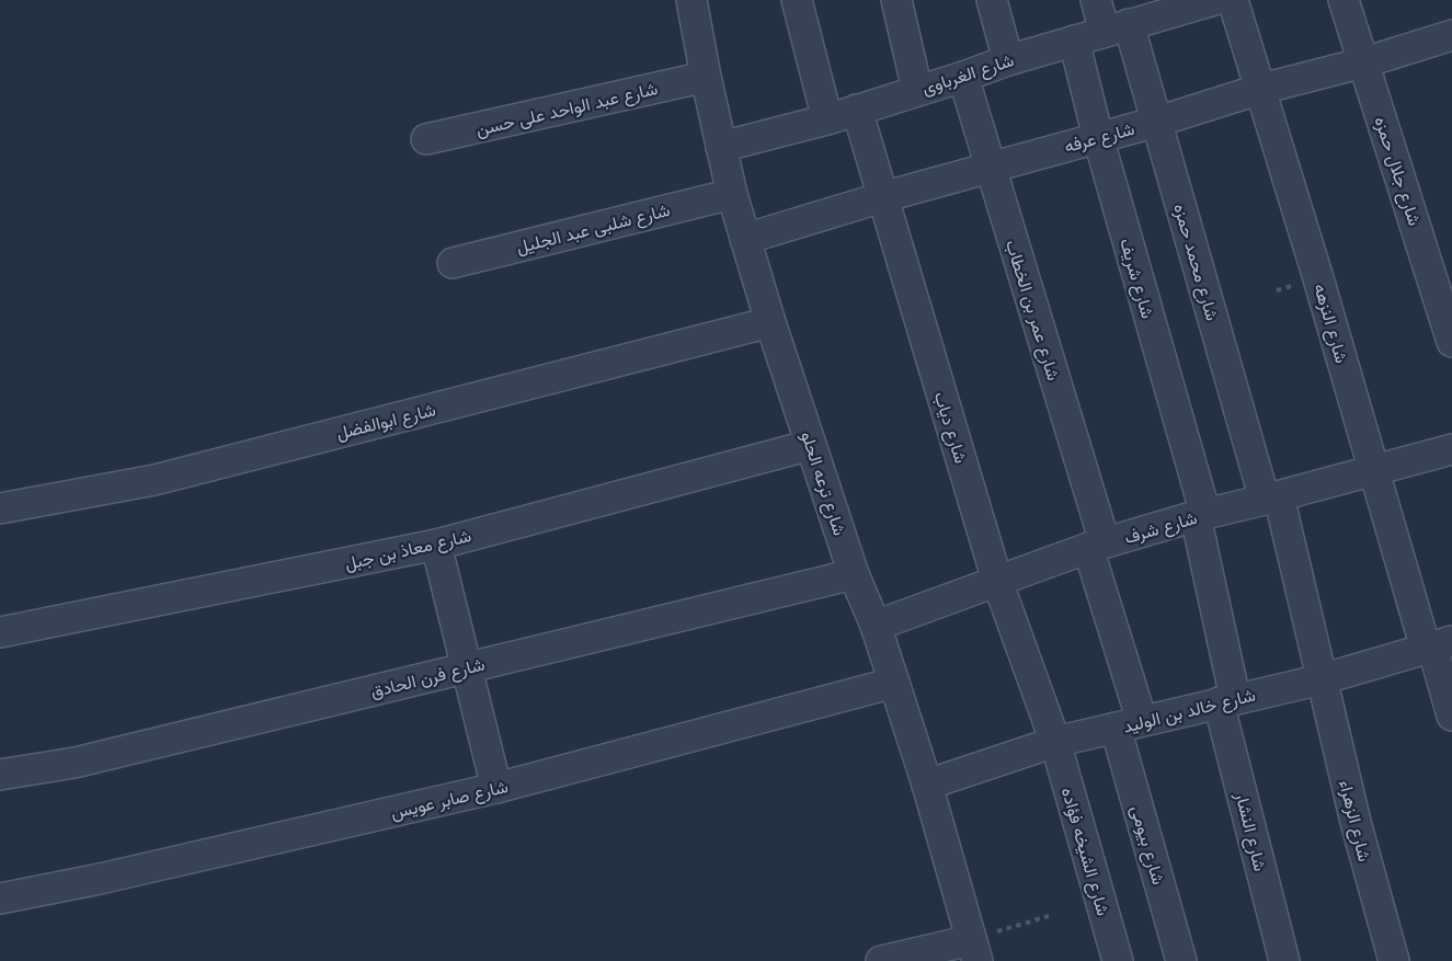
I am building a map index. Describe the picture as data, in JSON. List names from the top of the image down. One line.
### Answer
{"streets":{"street":["شارع الغرباوى","شارع عبد الواحد على حسن","شارع عرفه","شارع جلال حمزه","شارع شلبى عبد الجليل","شارع محمد حمزه","شارع شريف","شارع عمر بن الخطاب","شارع النزهه","شارع ابوالفضل","شارع دياب","شارع ترعه الحلو","شارع شرف","شارع معاذ بن جبل","شارع فرن الحادق","شارع خالد بن الوليد","شارع صابر عويس","شارع الزهراء","شارع النشار","شارع بيومى","شارع الشيخه فؤاده"]},"crossings":[["شارع الغرباوى","شارع محمد حمزه"],["شارع الغرباوى","شارع شريف"],["شارع الغرباوى","شارع عمر بن الخطاب"],["شارع الغرباوى","شارع دياب"],["شارع الغرباوى","شارع ترعه الحلو"],["شارع عبد الواحد على حسن","شارع ترعه الحلو"],["شارع عرفه","شارع جلال حمزه"],["شارع عرفه","شارع محمد حمزه"],["شارع عرفه","شارع شريف"],["شارع عرفه","شارع عمر بن الخطاب"],["شارع عرفه","شارع النزهه"],["شارع عرفه","شارع دياب"],["شارع عرفه","شارع ترعه الحلو"],["شارع شلبى عبد الجليل","شارع ترعه الحلو"],["شارع محمد حمزه","شارع شرف"],["شارع محمد حمزه","شارع خالد بن الوليد"],["شارع محمد حمزه","شارع الزهراء"],["شارع شريف","شارع شرف"],["شارع شريف","شارع خالد بن الوليد"],["شارع شريف","شارع النشار"],["شارع عمر بن الخطاب","شارع شرف"],["شارع عمر بن الخطاب","شارع خالد بن الوليد"],["شارع عمر بن الخطاب","شارع بيومى"],["شارع النزهه","شارع شرف"],["شارع النزهه","شارع خالد بن الوليد"],["شارع ابوالفضل","شارع ترعه الحلو"],["شارع دياب","شارع شرف"],["شارع دياب","شارع خالد بن الوليد"],["شارع دياب","شارع الشيخه فؤاده"],["شارع ترعه الحلو","شارع شرف"],["شارع ترعه الحلو","شارع معاذ بن جبل"],["شارع ترعه الحلو","شارع فرن الحادق"],["شارع ترعه الحلو","شارع خالد بن الوليد"],["شارع ترعه الحلو","شارع صابر عويس"],["شارع خالد بن الوليد","شارع الزهراء"],["شارع خالد بن الوليد","شارع النشار"],["شارع خالد بن الوليد","شارع بيومى"],["شارع خالد بن الوليد","شارع الشيخه فؤاده"]]}
